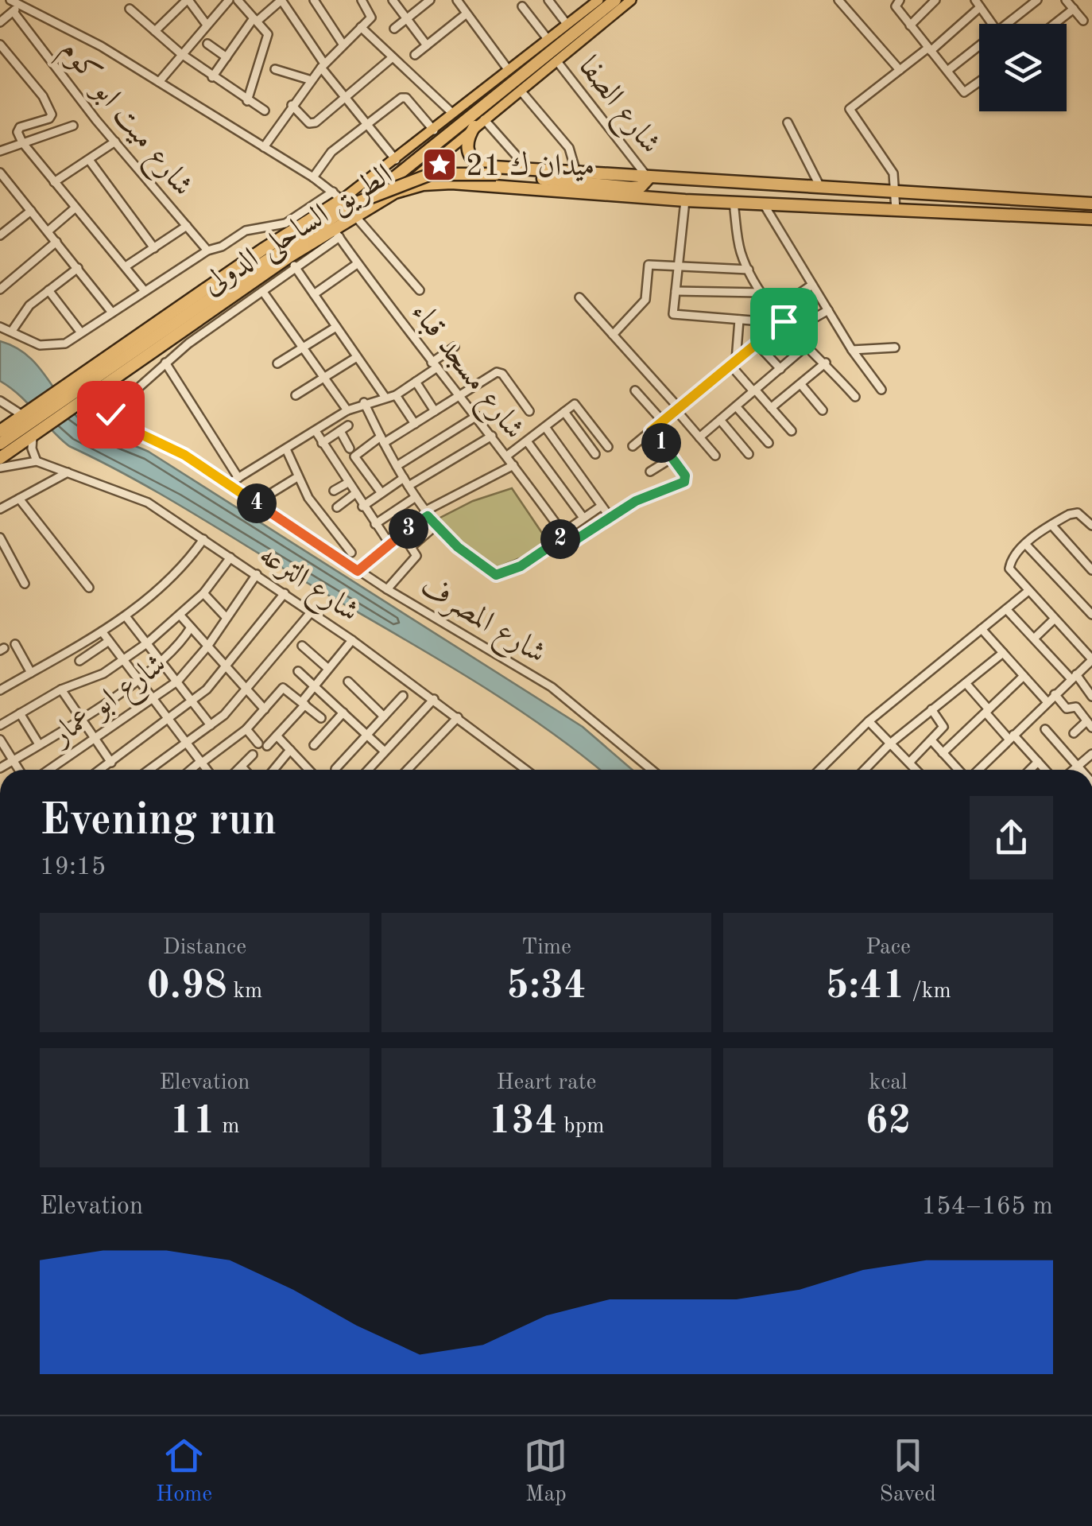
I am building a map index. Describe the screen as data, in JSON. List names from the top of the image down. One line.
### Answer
{"streets":{"highway":["الطريق الساحلى الدولى"],"street":["شارع الصفا","شارع ميت ابو كوم","شارع مسجد قباء","شارع الترعه","شارع المصرف","شارع ابو عمار"]},"crossings":[["الطريق الساحلى الدولى","شارع مسجد قباء"],["شارع الترعه","شارع ابو عمار"]],"places":{"place":["ميدان ك 21"]},"page":{"pins":["1","4","3","2"],"heading":["Evening run","19:15"],"stats":[["Distance","0.98 km"],["Time","5:34"],["Pace","5:41 /km"],["Elevation","11 m"],["Heart rate","134 bpm"],["kcal","62"]],"chart":["Elevation","154–165 m"],"tabs":["Home","Map","Saved"]}}
